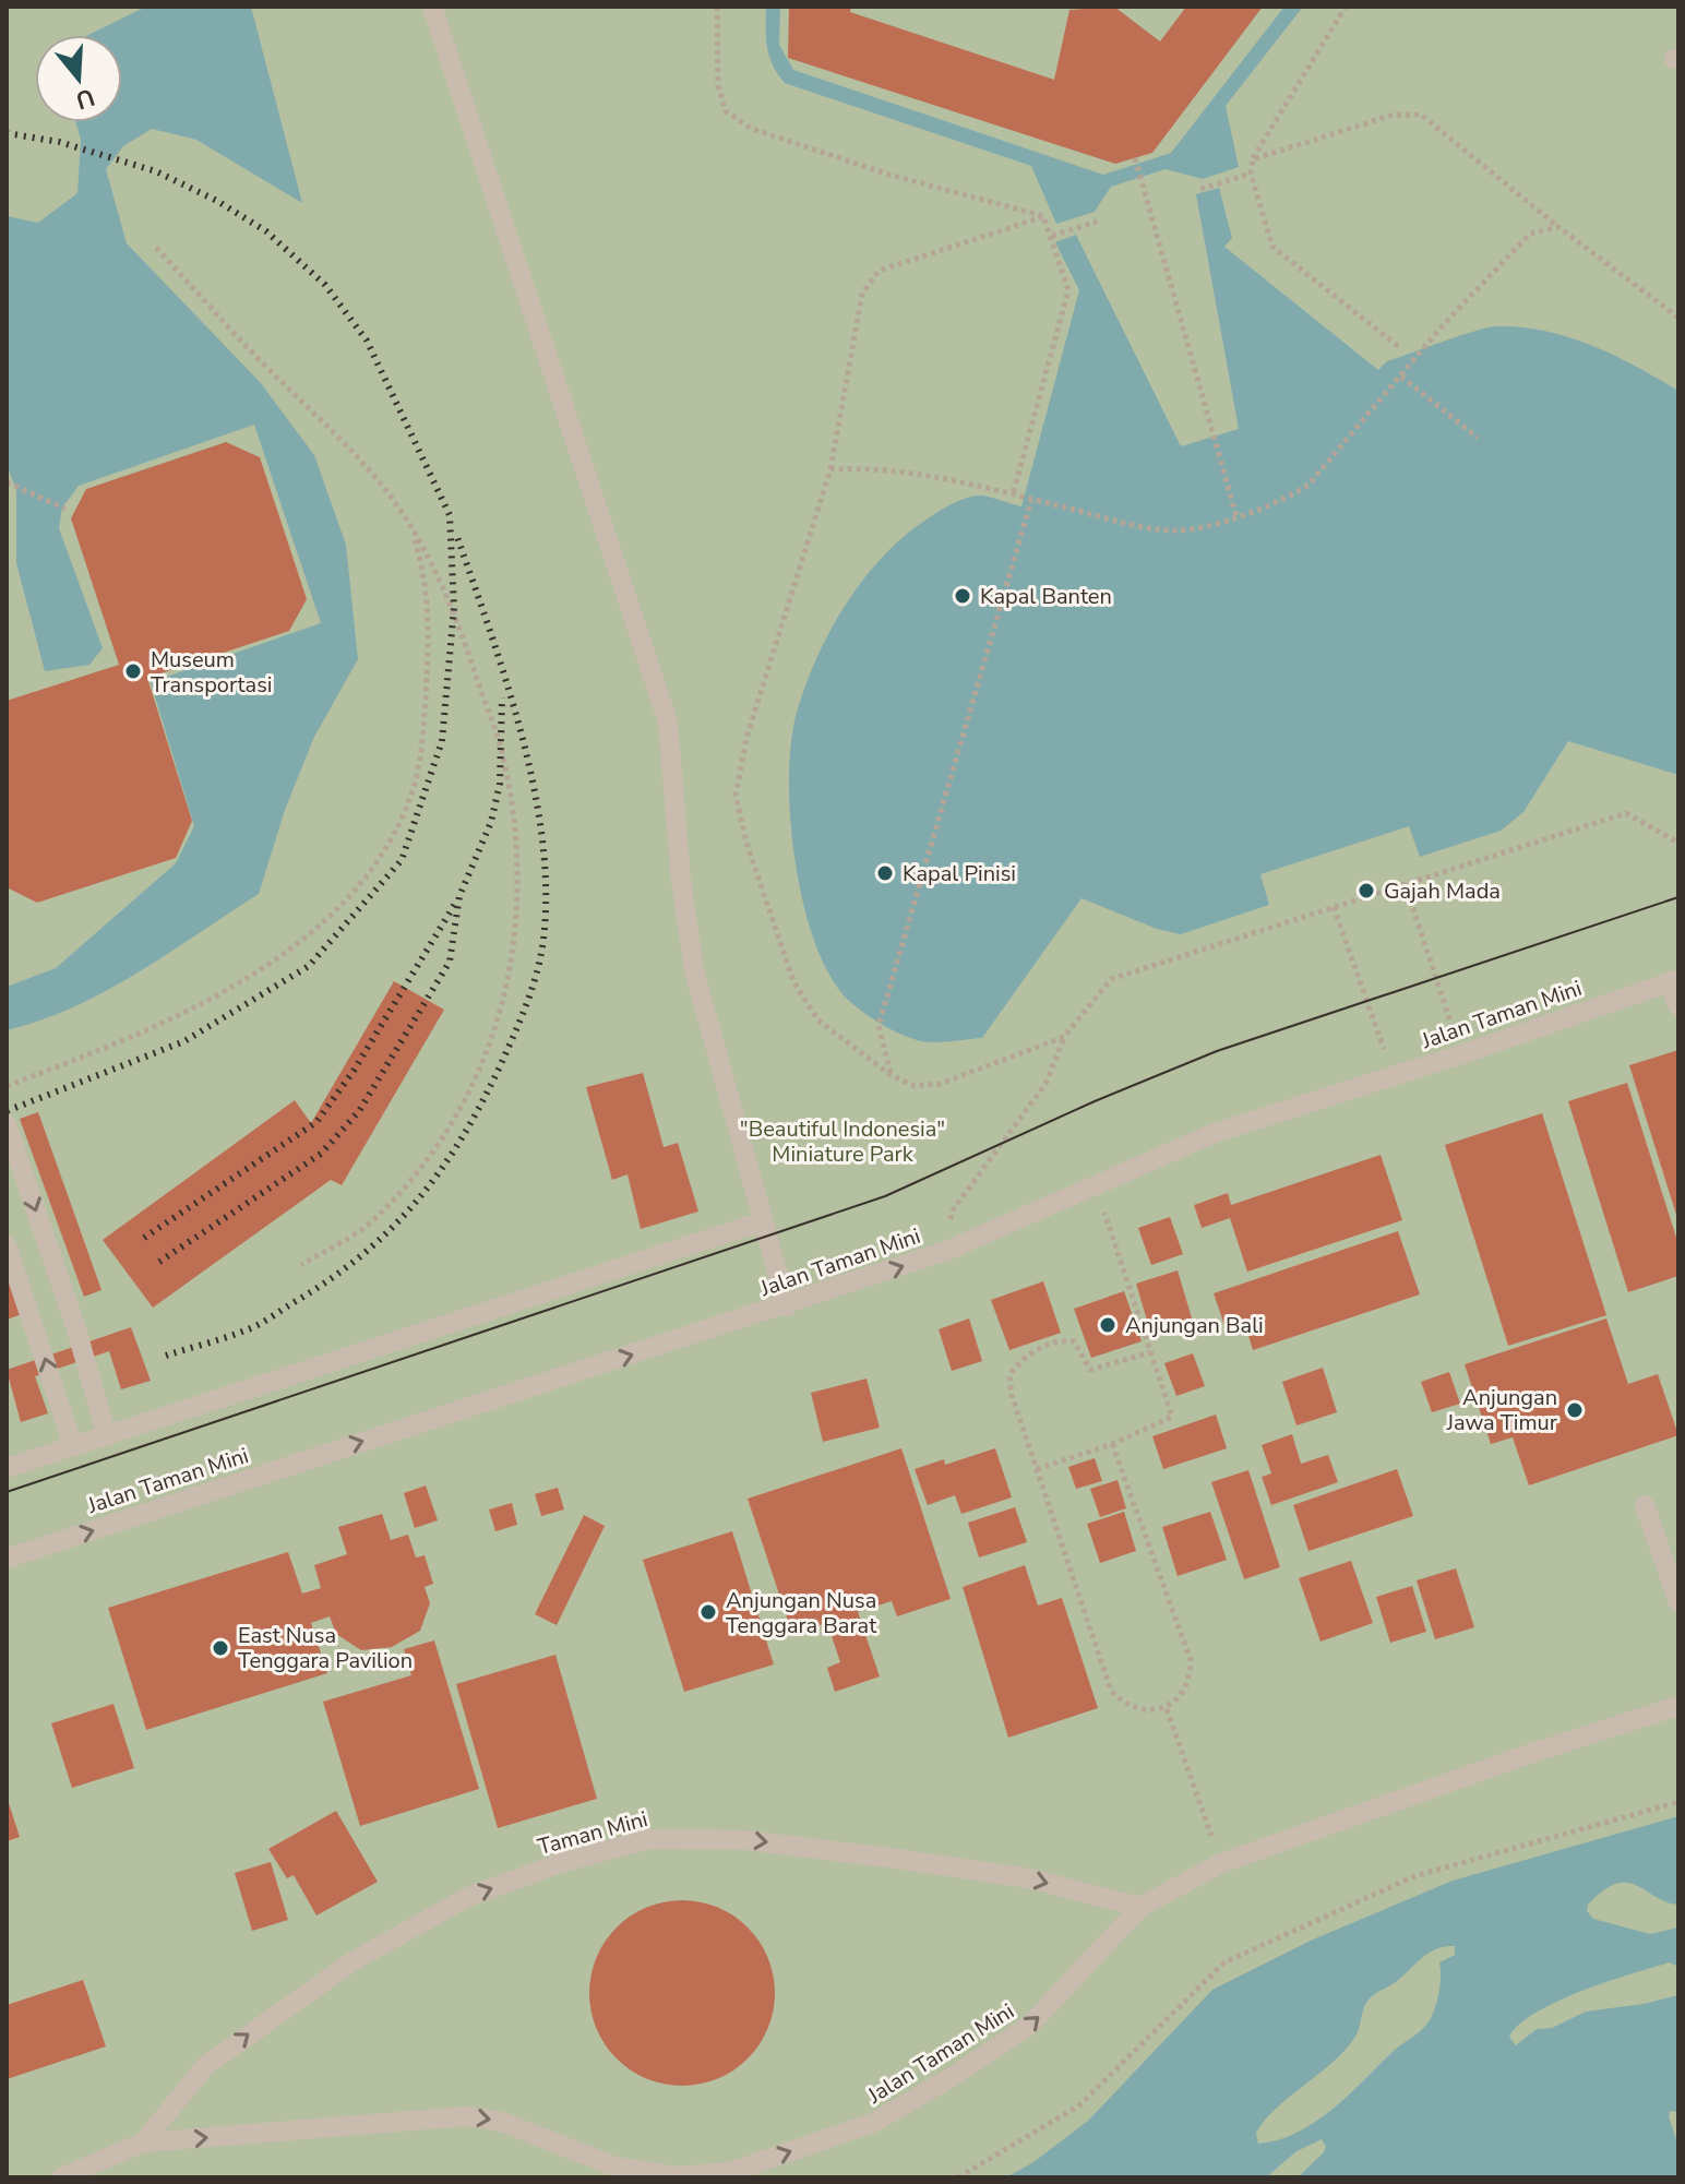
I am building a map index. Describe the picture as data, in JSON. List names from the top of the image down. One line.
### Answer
{"streets":{"lane":["Jalan Taman Mini","Taman Mini"]},"crossings":[["Jalan Taman Mini","Taman Mini"]],"one_way":["Taman Mini"],"parks":["\"Beautiful Indonesia\" Miniature Park"],"places":["Kapal Banten","Museum Transportasi","Kapal Pinisi","Gajah Mada","Anjungan Bali","Anjungan Jawa Timur","Anjungan Nusa Tenggara Barat","East Nusa Tenggara Pavilion"],"north":"bottom"}
